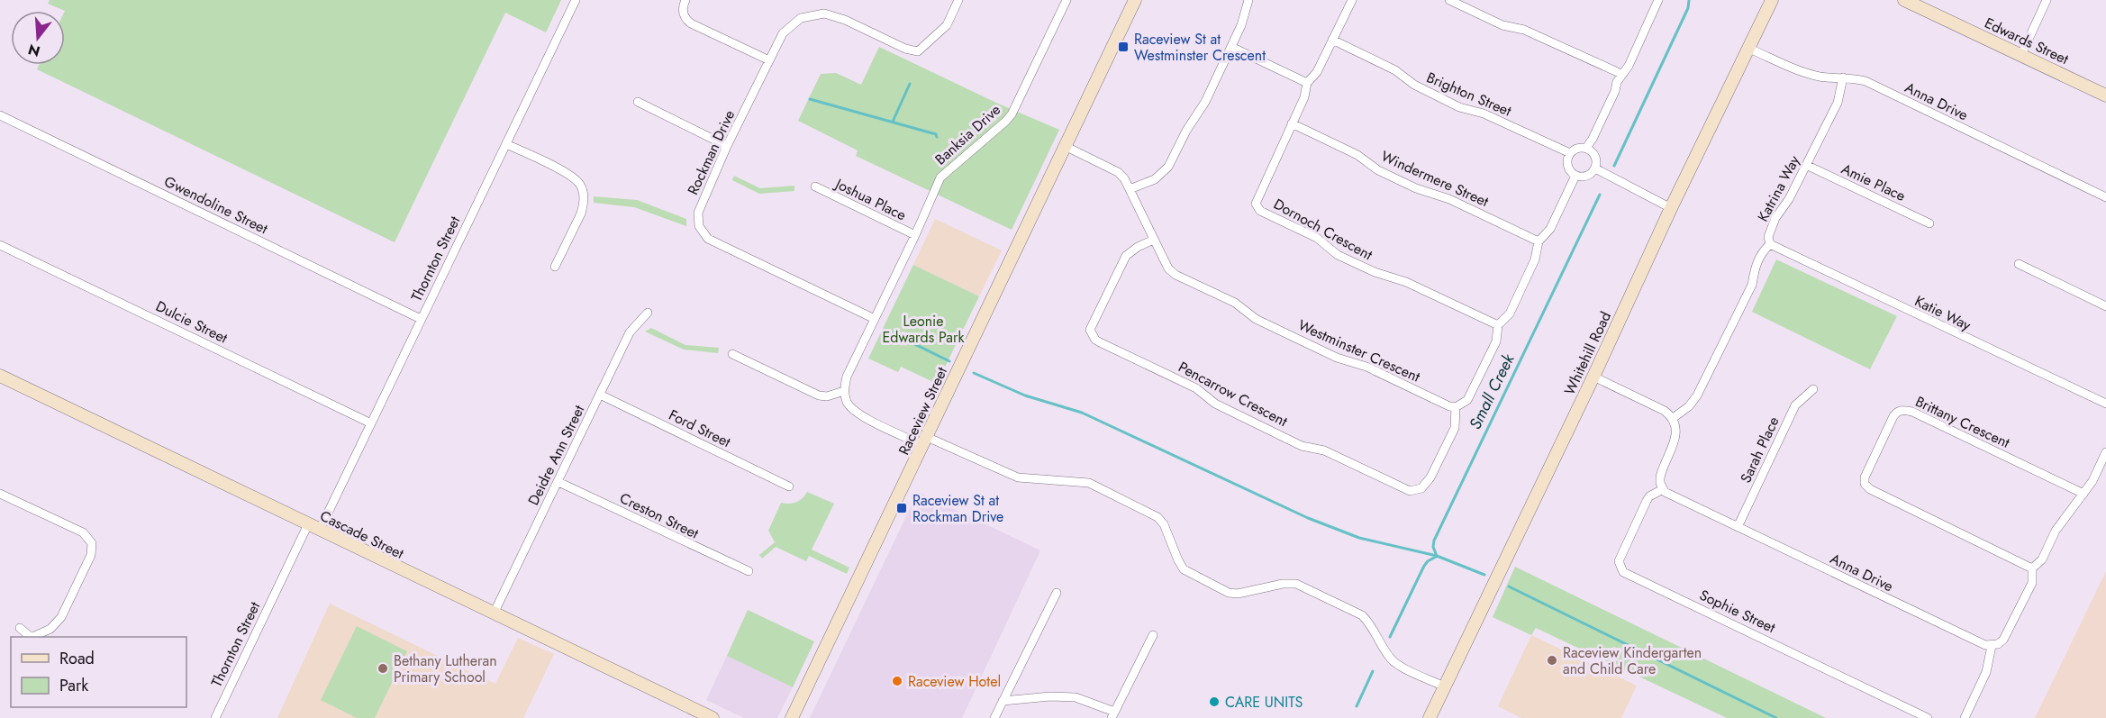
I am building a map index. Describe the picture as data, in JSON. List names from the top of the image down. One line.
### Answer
{"streets":{"street":["Edwards Street","Brighton Street","Anna Drive","Banksia Drive","Rockman Drive","Windermere Street","Amie Place","Katrina Way","Joshua Place","Gwendoline Street","Dornoch Crescent","Thornton Street","Katie Way","Dulcie Street","Westminster Crescent","Whitehill Road","Pencarrow Crescent","Raceview Street","Brittany Crescent","Ford Street","Sarah Place","Deidre Ann Street","Creston Street","Cascade Street","Sophie Street"]},"crossings":[["Brighton Street","Dornoch Crescent"],["Anna Drive","Katrina Way"],["Anna Drive","Whitehill Road"],["Anna Drive","Sarah Place"],["Anna Drive","Sophie Street"],["Banksia Drive","Rockman Drive"],["Banksia Drive","Joshua Place"],["Windermere Street","Dornoch Crescent"],["Amie Place","Katrina Way"],["Katrina Way","Katie Way"],["Gwendoline Street","Thornton Street"],["Thornton Street","Dulcie Street"],["Thornton Street","Cascade Street"],["Westminster Crescent","Pencarrow Crescent"],["Westminster Crescent","Raceview Street"],["Ford Street","Deidre Ann Street"],["Deidre Ann Street","Creston Street"],["Deidre Ann Street","Cascade Street"]],"water":["Small Creek"],"parks":["Leonie Edwards Park"],"places":{"transit":["Raceview St at Westminster Crescent","Raceview St at Rockman Drive"],"other":["Raceview Kindergarten and Child Care","Bethany Lutheran Primary School","Raceview Hotel","CARE UNITS"]},"legend":["Road","Park"],"north":"bottom"}
